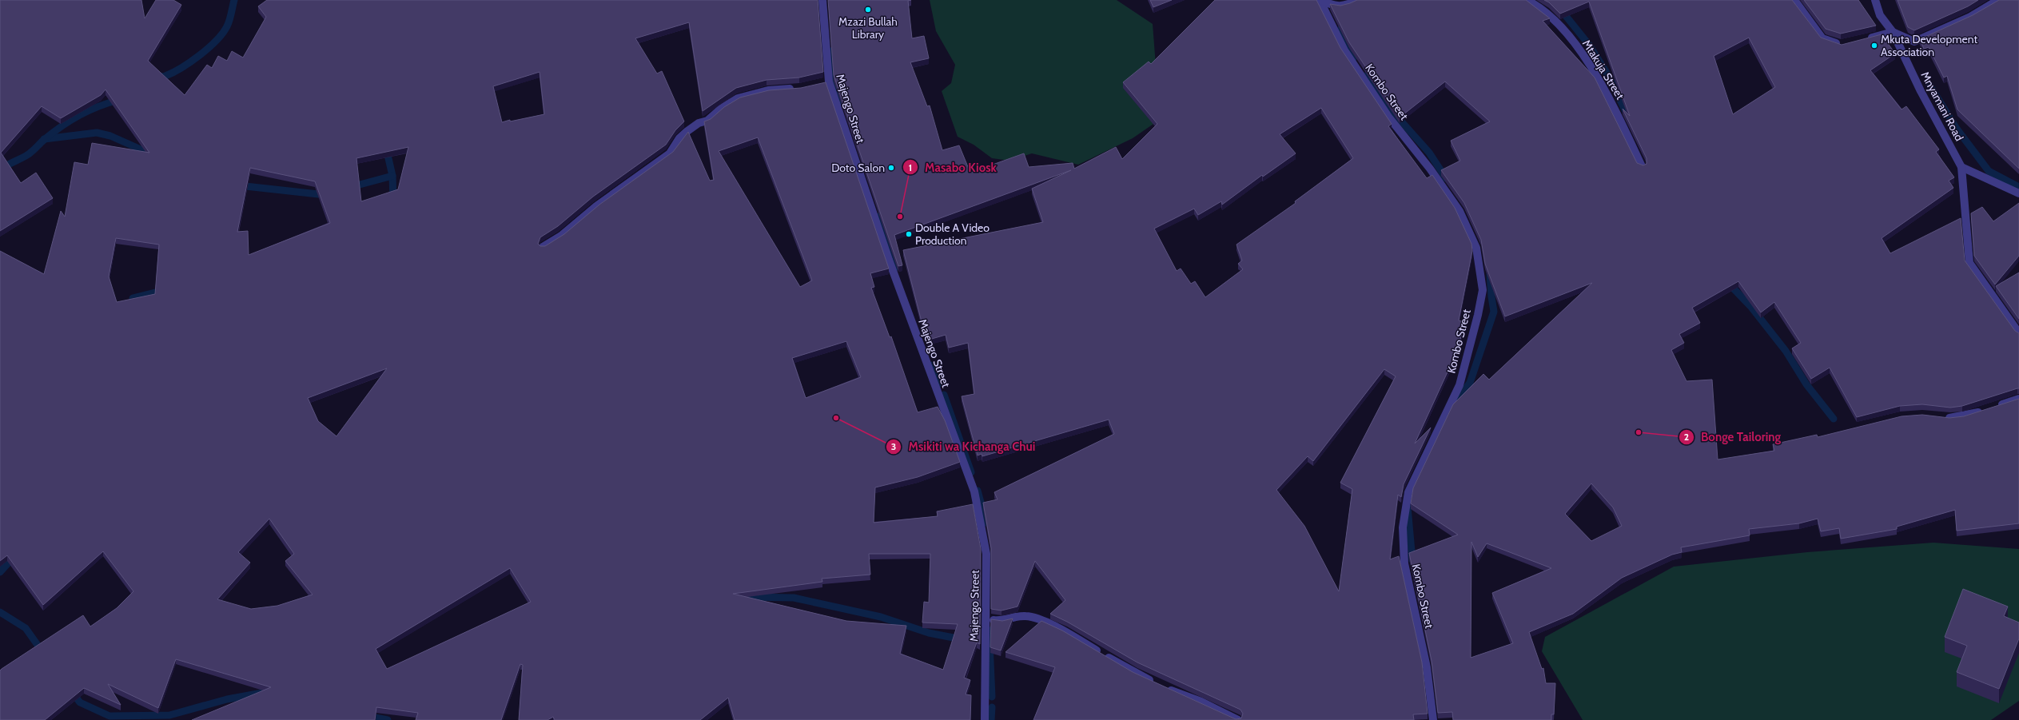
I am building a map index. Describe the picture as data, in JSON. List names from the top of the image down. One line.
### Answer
{"streets":{"street":["Mtakuja Street","Kombo Street","Mnyamani Road","Majengo Street"]},"places":["Mzazi Bullah Library","Mkuta Development Association","Doto Salon","Masabo Kiosk","Double A Video Production","Msikiti wa Kichanga Chui","Bonge Tailoring"]}
